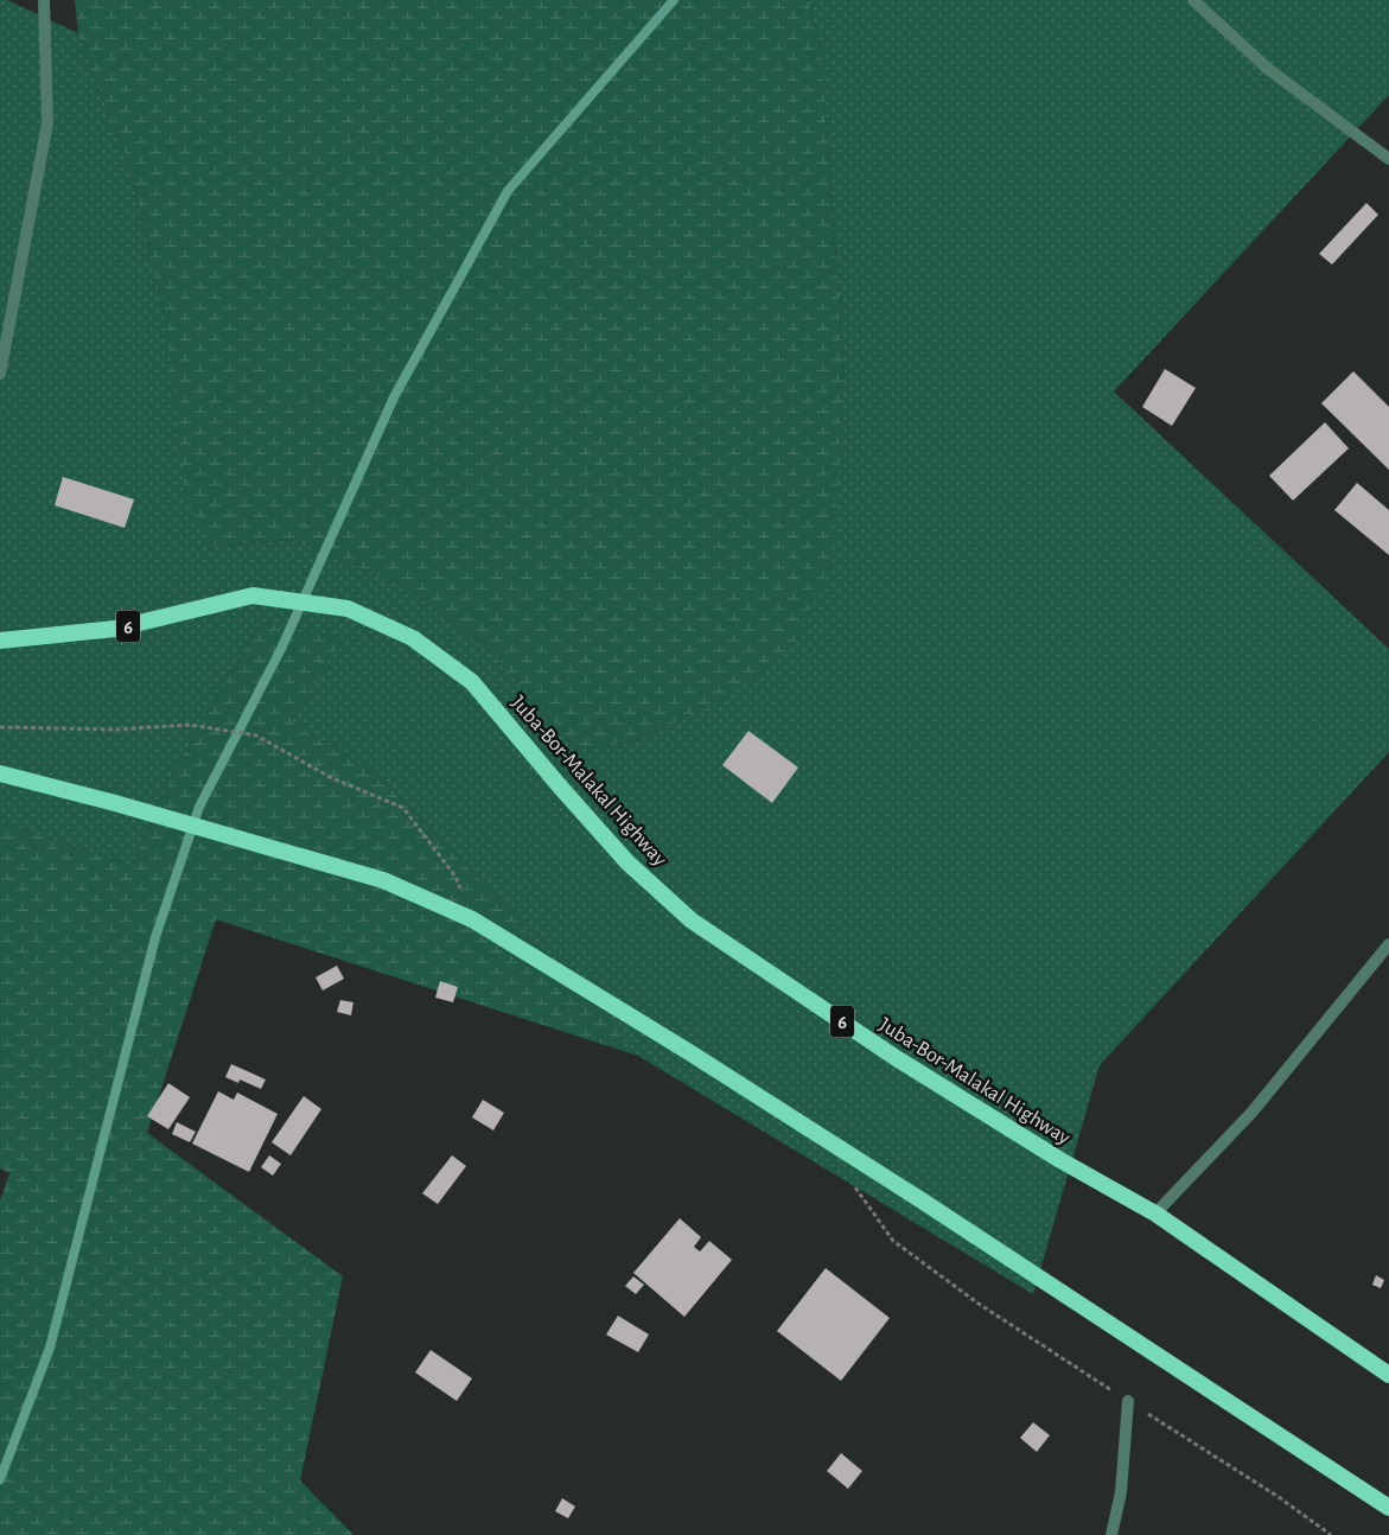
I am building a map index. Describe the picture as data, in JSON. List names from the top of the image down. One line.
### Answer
{"streets":{"highway":["6","Juba-Bor-Malakal Highway"]}}
